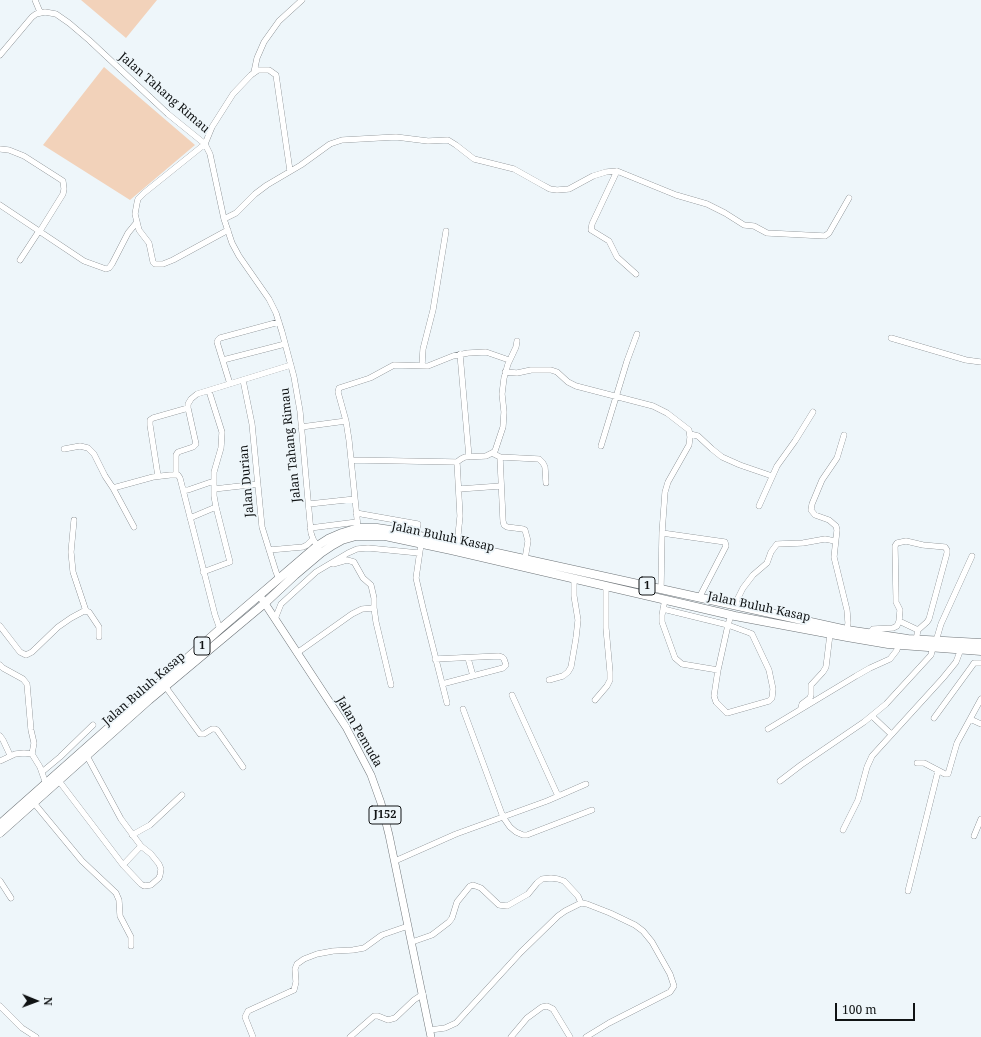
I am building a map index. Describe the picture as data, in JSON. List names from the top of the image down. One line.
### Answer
{"streets":{"highway":["Jalan Buluh Kasap","1"],"main road":["Jalan Pemuda","J152"],"street":["Jalan Tahang Rimau","Jalan Durian"]},"crossings":[["Jalan Tahang Rimau","Jalan Buluh Kasap"],["Jalan Durian","Jalan Buluh Kasap"],["Jalan Buluh Kasap","Jalan Pemuda"]],"scale_bar":"100 m","north":"right"}
